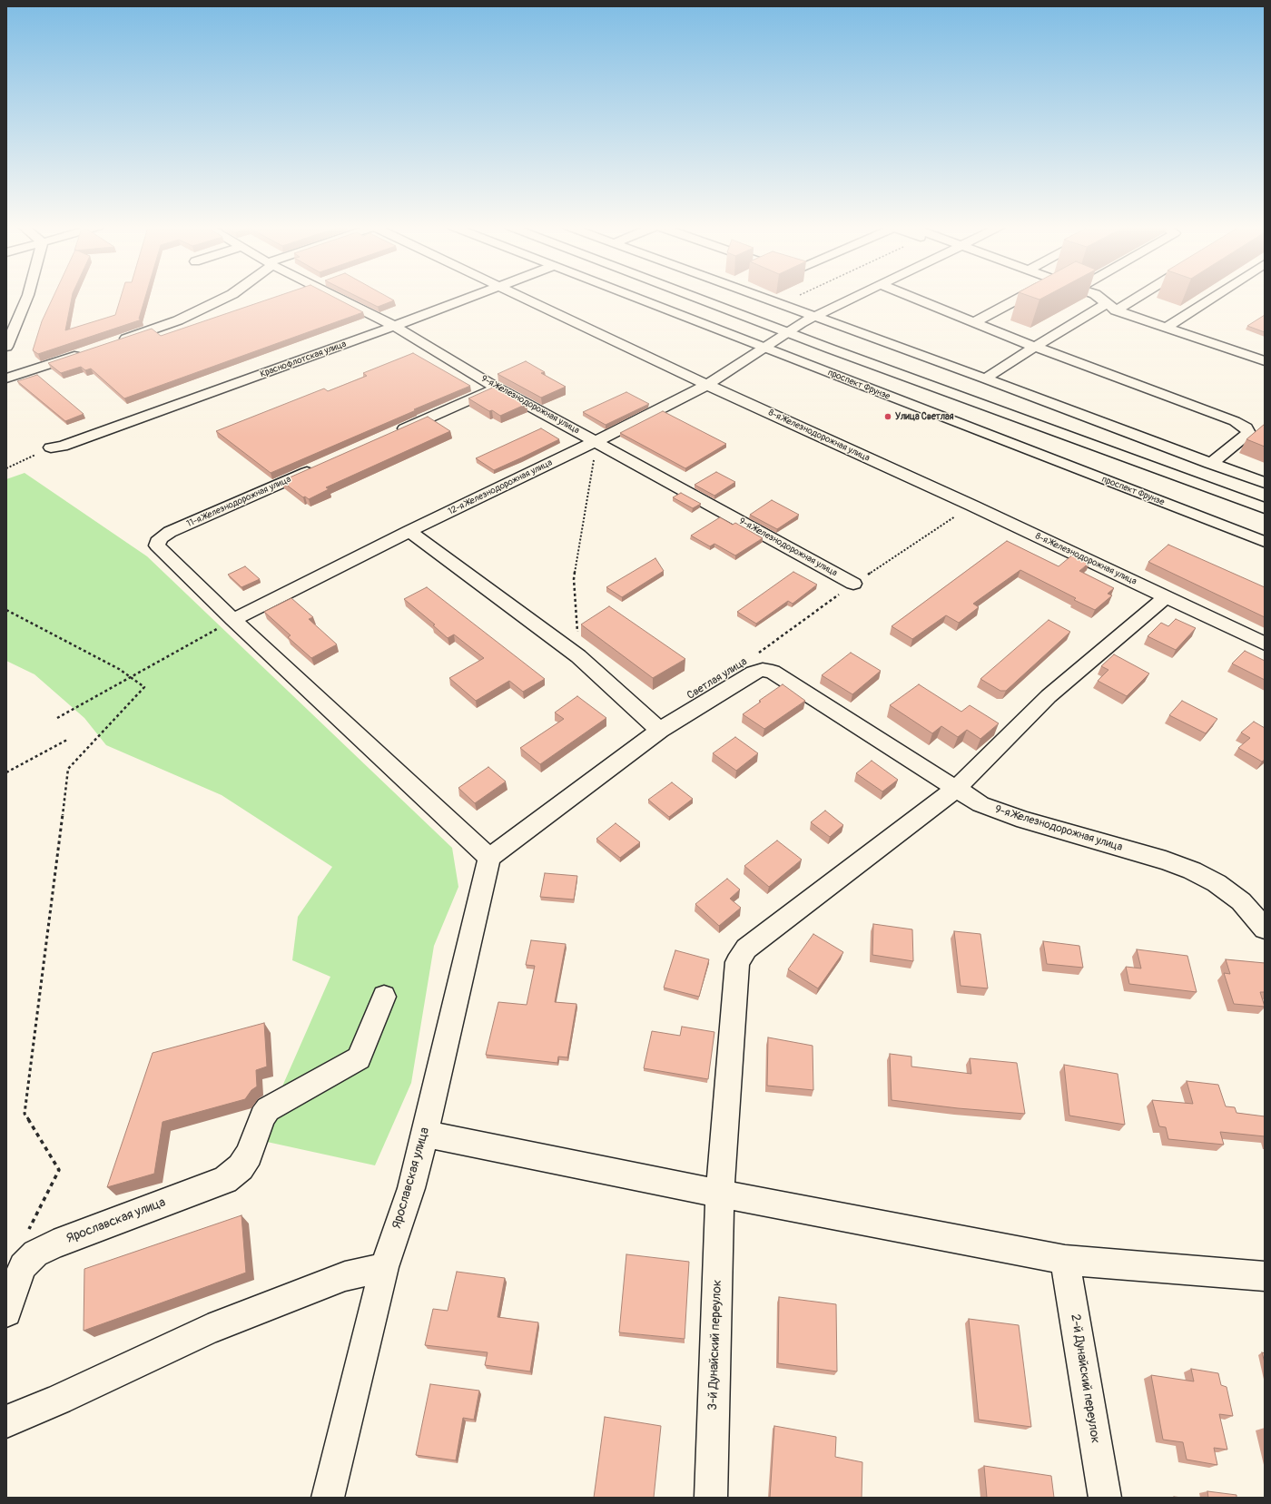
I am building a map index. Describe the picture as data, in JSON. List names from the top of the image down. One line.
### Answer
{"streets":{"street":["Краснофлотская улица","проспект Фрунзе","9-я Железнодорожная улица","8-я Железнодорожная улица","12-я Железнодорожная улица","11-я Железнодорожная улица","Ярославская улица","3-й Дунайский переулок","2-й Дунайский переулок"],"path":["Светлая улица"]},"crossings":[["Краснофлотская улица","9-я Железнодорожная улица"],["проспект Фрунзе","12-я Железнодорожная улица"],["9-я Железнодорожная улица","12-я Железнодорожная улица"],["9-я Железнодорожная улица","Светлая улица"],["9-я Железнодорожная улица","3-й Дунайский переулок"],["8-я Железнодорожная улица","12-я Железнодорожная улица"],["8-я Железнодорожная улица","Светлая улица"],["8-я Железнодорожная улица","3-й Дунайский переулок"],["12-я Железнодорожная улица","11-я Железнодорожная улица"]],"places":["Улица Светлая"]}
